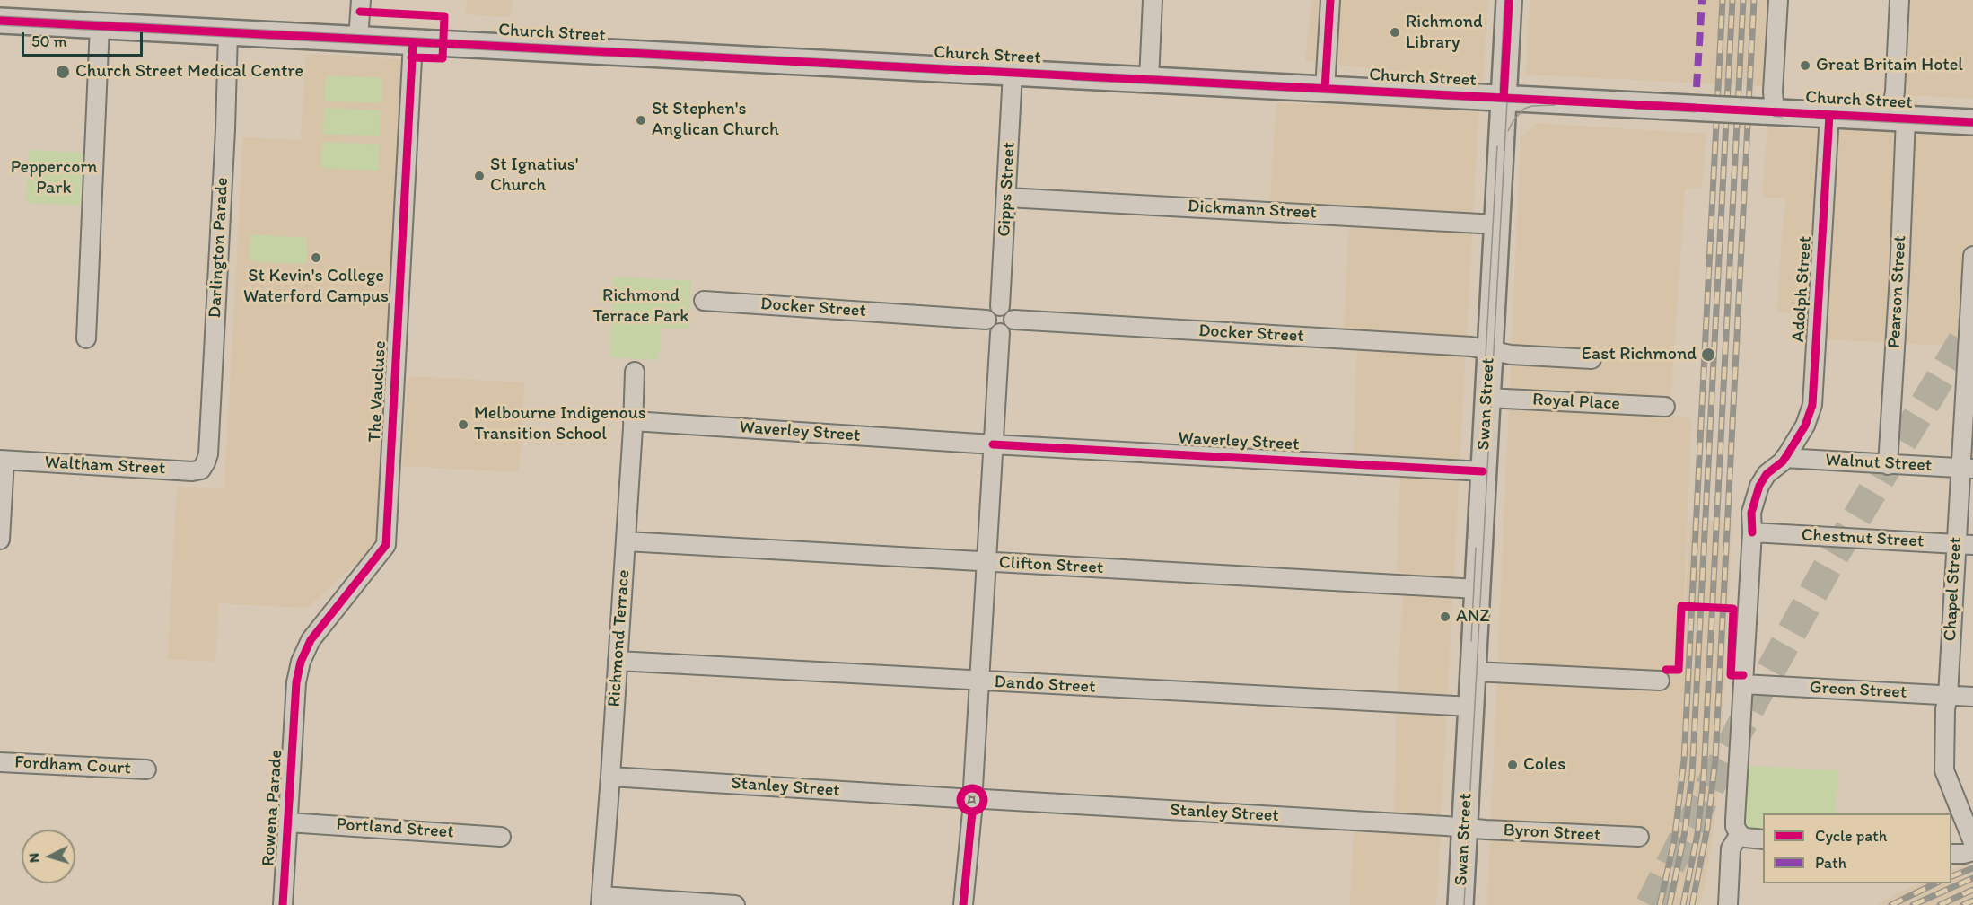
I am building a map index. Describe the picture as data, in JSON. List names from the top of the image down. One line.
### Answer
{"streets":{"main road":["Church Street","Swan Street"],"street":["Gipps Street","Dickmann Street","Darlington Parade","Adolph Street","Pearson Street","Docker Street","The Vaucluse","Royal Place","Waverley Street","Walnut Street","Waltham Street","Chestnut Street","Clifton Street","Chapel Street","Richmond Terrace","Dando Street","Green Street","Fordham Court","Stanley Street","Rowena Parade","Portland Street","Byron Street"]},"crossings":[["Church Street","Gipps Street"],["Church Street","Darlington Parade"],["Church Street","Adolph Street"],["Church Street","Pearson Street"],["Church Street","The Vaucluse"],["Church Street","Swan Street"],["Gipps Street","Dickmann Street"],["Gipps Street","Docker Street"],["Dickmann Street","Swan Street"],["Darlington Parade","Waltham Street"],["Adolph Street","Walnut Street"],["Adolph Street","Chestnut Street"],["Adolph Street","Green Street"],["Pearson Street","Walnut Street"],["Docker Street","Swan Street"],["The Vaucluse","Rowena Parade"],["Royal Place","Swan Street"],["Swan Street","Waverley Street"],["Swan Street","Clifton Street"],["Swan Street","Dando Street"],["Swan Street","Stanley Street"],["Swan Street","Byron Street"],["Waverley Street","Richmond Terrace"],["Walnut Street","Chapel Street"],["Chestnut Street","Chapel Street"],["Clifton Street","Richmond Terrace"],["Chapel Street","Green Street"],["Richmond Terrace","Dando Street"],["Richmond Terrace","Stanley Street"],["Stanley Street","Byron Street"],["Rowena Parade","Portland Street"]],"parks":["Peppercorn Park","Richmond Terrace Park"],"places":["Richmond Library","Great Britain Hotel","Church Street Medical Centre","St Stephen's Anglican Church","St Ignatius' Church","St Kevin's College Waterford Campus","East Richmond","Melbourne Indigenous Transition School","ANZ","Coles"],"legend":["Cycle path","Path"],"scale_bar":"50 m","north":"left"}
